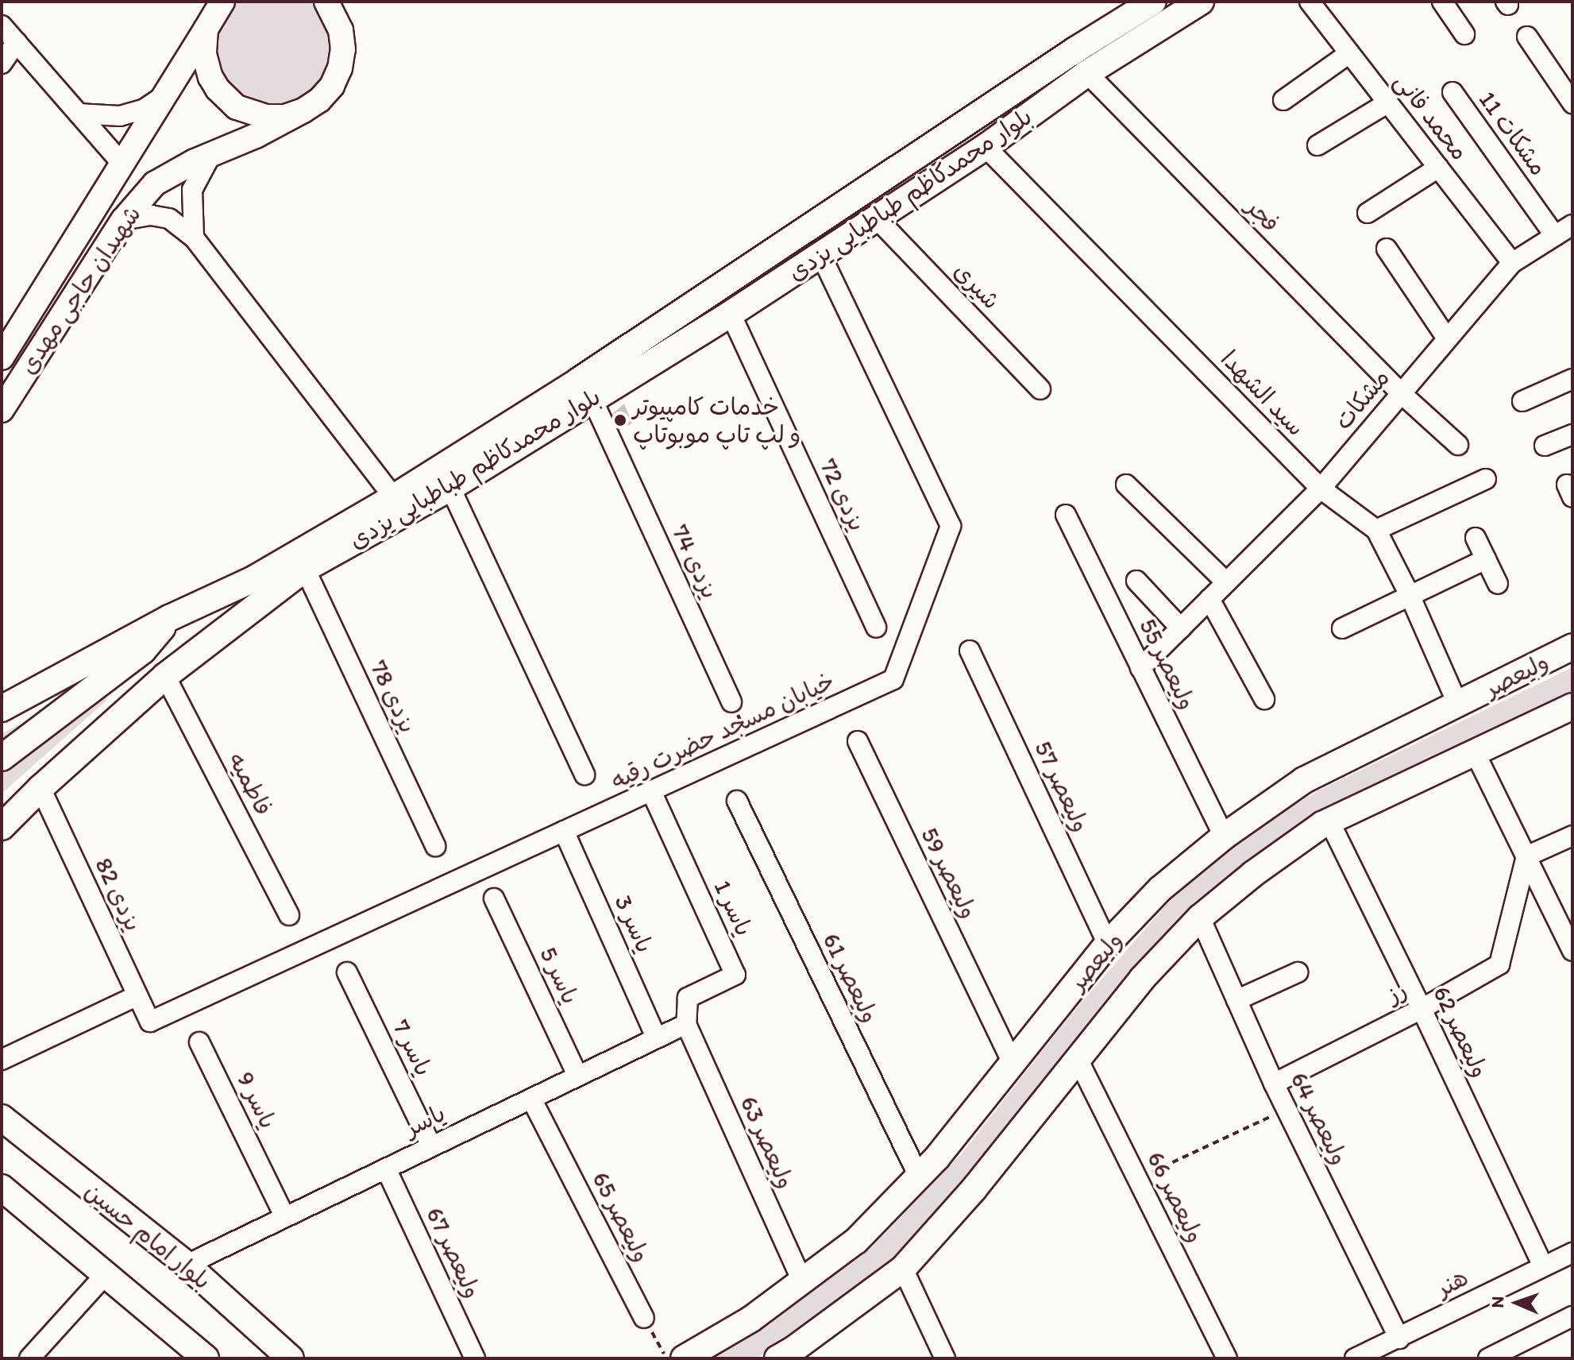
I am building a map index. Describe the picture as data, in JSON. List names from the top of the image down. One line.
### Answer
{"streets":{"main road":["بلوار محمدکاظم طباطبایی یزدی","ولیعصر","بلوار امام حسین"],"street":["محمد فانی","11 مشکات","فجر","شیری","شهیدان حاجی مهدی","سید الشهدا","مشکات","یزدی 72","یزدی 74","ولیعصر 55","یزدی 78","خیابان مسجد حضرت رقیه","فاطمیه","ولیعصر 57","ولیعصر 59","یزدی 82","یاسر 1","یاسر 3","یاسر 5","ولیعصر 61","رز","ولیعصر 62","یاسر 7","یاسر 9","ولیعصر 64","یاسر","ولیعصر 63","ولیعصر 66","ولیعصر 65","ولیعصر 67","هنر"]},"crossings":[["محمد فانی","مشکات"],["11 مشکات","مشکات"],["بلوار محمدکاظم طباطبایی یزدی","فجر"],["بلوار محمدکاظم طباطبایی یزدی","شیری"],["بلوار محمدکاظم طباطبایی یزدی","سید الشهدا"],["بلوار محمدکاظم طباطبایی یزدی","یزدی 72"],["بلوار محمدکاظم طباطبایی یزدی","یزدی 74"],["بلوار محمدکاظم طباطبایی یزدی","یزدی 78"],["بلوار محمدکاظم طباطبایی یزدی","خیابان مسجد حضرت رقیه"],["بلوار محمدکاظم طباطبایی یزدی","فاطمیه"],["بلوار محمدکاظم طباطبایی یزدی","یزدی 82"],["فجر","مشکات"],["سید الشهدا","مشکات"],["سید الشهدا","ولیعصر"],["مشکات","ولیعصر 55"],["ولیعصر 55","ولیعصر"],["ولیعصر","ولیعصر 57"],["ولیعصر","ولیعصر 59"],["ولیعصر","ولیعصر 61"],["ولیعصر","ولیعصر 62"],["ولیعصر","ولیعصر 64"],["ولیعصر","ولیعصر 63"],["ولیعصر","ولیعصر 66"],["خیابان مسجد حضرت رقیه","یزدی 82"],["خیابان مسجد حضرت رقیه","یاسر 1"],["خیابان مسجد حضرت رقیه","یاسر 3"],["یاسر 1","یاسر"],["یاسر 1","ولیعصر 63"],["یاسر 3","یاسر"],["یاسر 5","یاسر"],["رز","ولیعصر 62"],["رز","ولیعصر 64"],["ولیعصر 62","هنر"],["یاسر 7","یاسر"],["یاسر 9","یاسر"],["ولیعصر 64","هنر"],["یاسر","ولیعصر 63"],["یاسر","ولیعصر 65"],["یاسر","بلوار امام حسین"],["یاسر","ولیعصر 67"]],"places":["خدمات کامپیوتر و لپ تاپ موبوتاپ"],"north":"left"}
